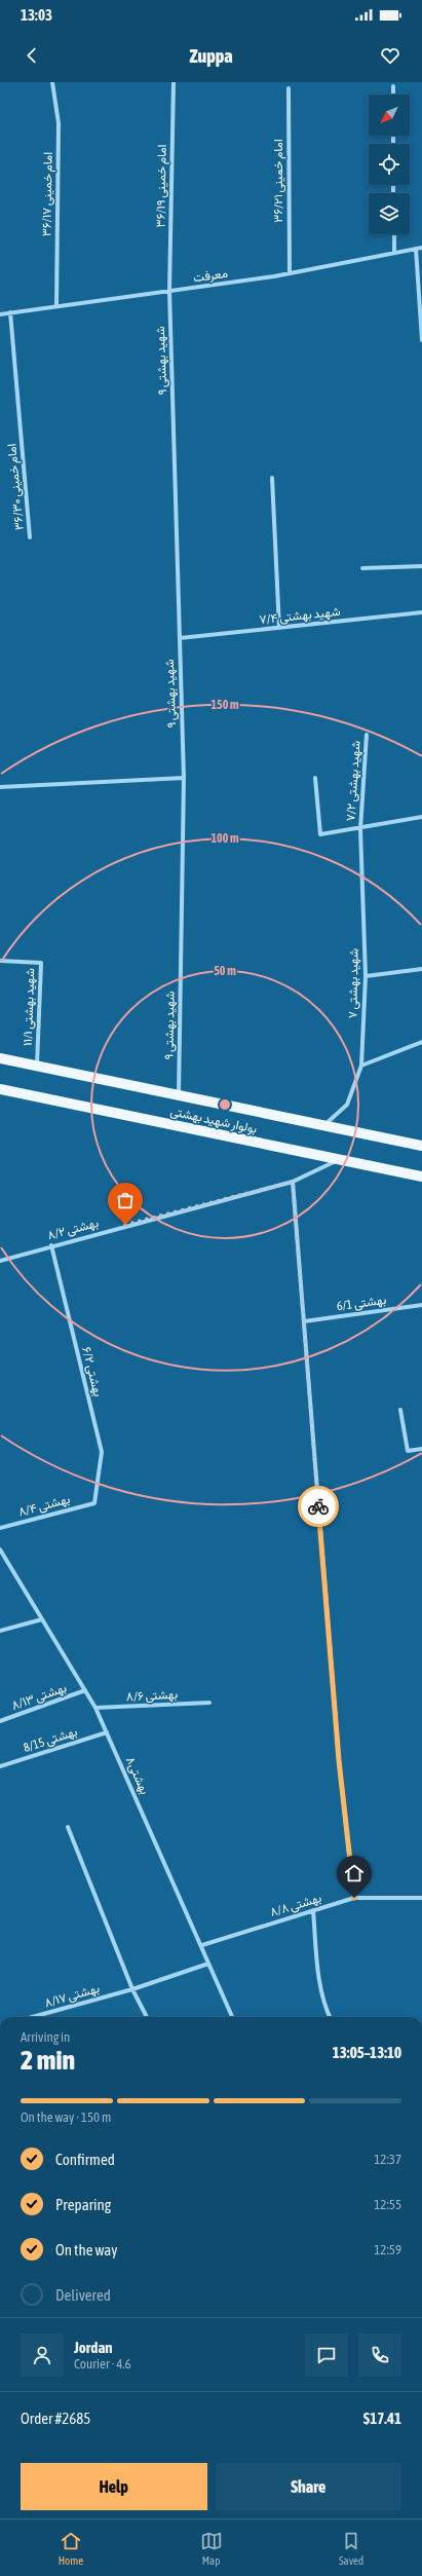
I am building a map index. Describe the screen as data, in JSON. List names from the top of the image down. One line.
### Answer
{"streets":{"main road":["بولوار شهید بهشتی"],"street":["امام خمینی ۳۶/۲۱","امام خمینی ۳۶/۱۹","امام خمینی ۳۶/۱۷","معرفت","شهید بهشتی ۹","امام خمینی ۳۶/۳۰","شهید بهشتی ۷/۴","شهید بهشتی ۷/۲","شهید بهشتی ۷","شهید بهشتی ۱۱/۱","بهشتی ۸/۲","بهشتی 6/1","بهشتی ۶/۲","بهشتی ۸/۴","بهشتی ۸/۶","بهشتی ۸/۱۳","بهشتی 8/15","بهشتی۸","بهشتی ۸/۸","بهشتی ۸/۱۷"]},"crossings":[["امام خمینی ۳۶/۲۱","معرفت"],["امام خمینی ۳۶/۱۹","معرفت"],["امام خمینی ۳۶/۱۹","شهید بهشتی ۹"],["امام خمینی ۳۶/۱۷","معرفت"],["معرفت","شهید بهشتی ۹"],["معرفت","امام خمینی ۳۶/۳۰"],["شهید بهشتی ۹","شهید بهشتی ۷/۴"],["شهید بهشتی ۹","بولوار شهید بهشتی"],["شهید بهشتی ۷/۲","شهید بهشتی ۷"],["شهید بهشتی ۷","بولوار شهید بهشتی"],["شهید بهشتی ۱۱/۱","بولوار شهید بهشتی"],["بولوار شهید بهشتی","بهشتی ۸/۲"],["بهشتی ۸/۲","بهشتی ۶/۲"],["بهشتی ۶/۲","بهشتی ۸/۴"],["بهشتی ۸/۶","بهشتی۸"],["بهشتی ۸/۱۳","بهشتی۸"],["بهشتی 8/15","بهشتی۸"],["بهشتی۸","بهشتی ۸/۸"],["بهشتی۸","بهشتی ۸/۱۷"]],"north":"bottom left","page":{"status":"13:03","header":"Zuppa","heading":["2 min","Arriving in","13:05–13:10"],"panel":["Jordan","Courier · 4.6","Order #2685","$17.41"],"bar":"On the way · 150 m","list":[["Confirmed","12:37"],["Preparing","12:55"],["On the way","12:59"],"Delivered"],"buttons":["Help","Share"],"tabs":["Home","Map","Saved"]},"rings":["150 m","100 m","50 m"]}
